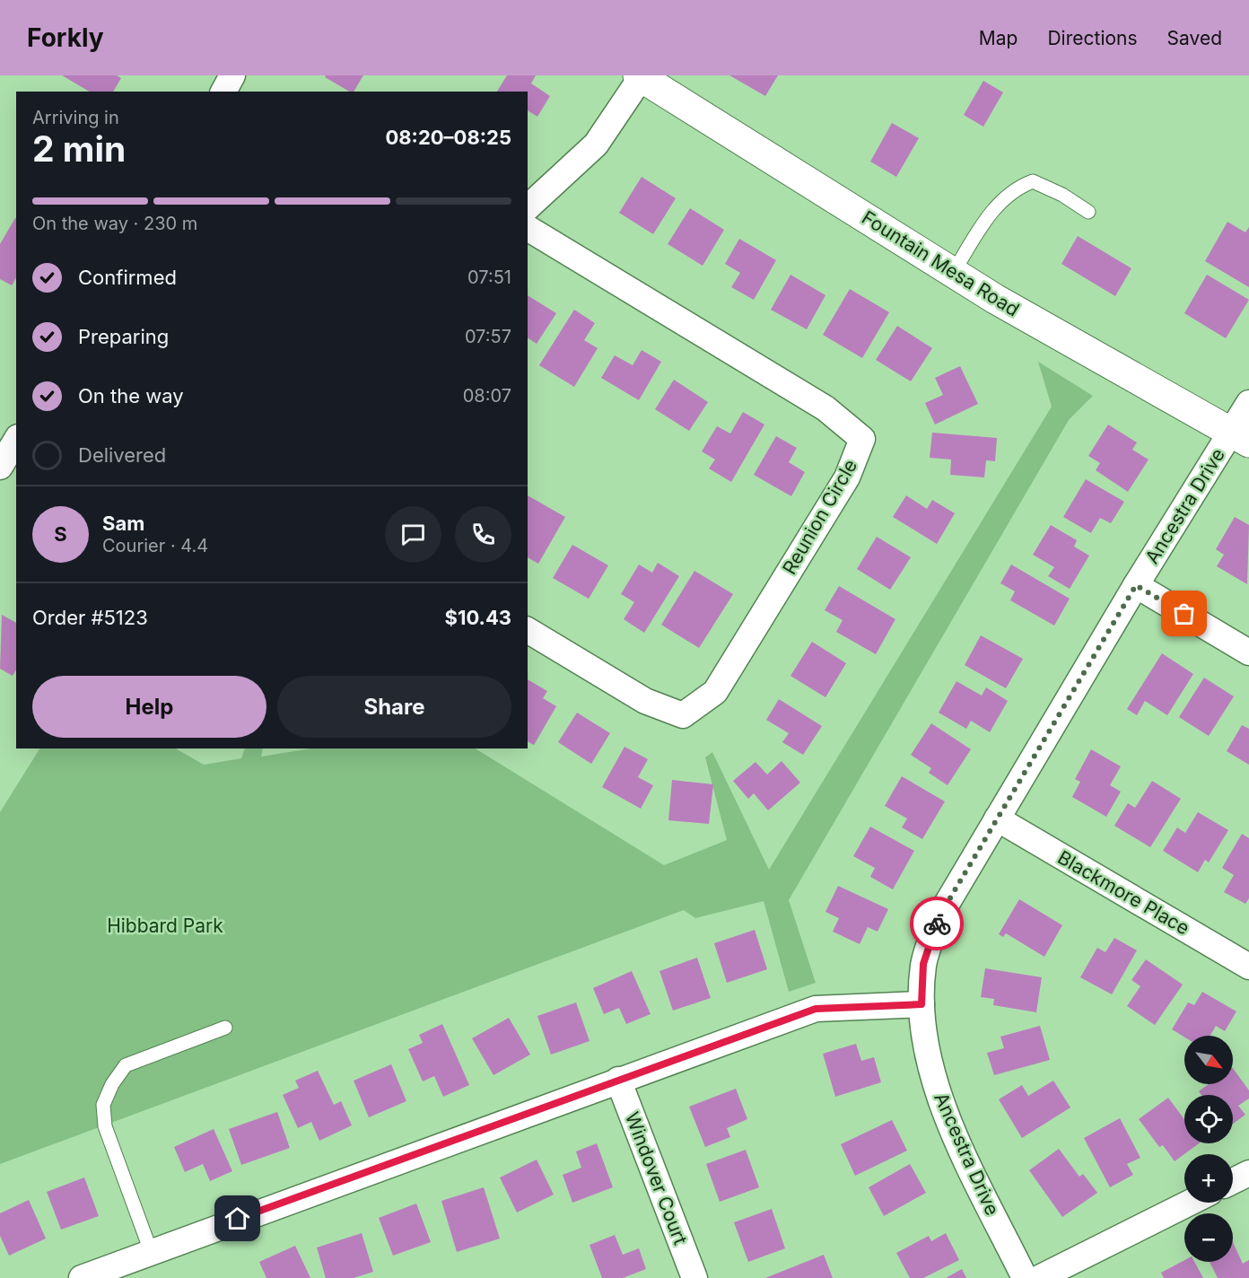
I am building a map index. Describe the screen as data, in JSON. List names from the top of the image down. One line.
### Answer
{"streets":{"main road":["Fountain Mesa Road"],"street":["Ancestra Drive","Reunion Circle","Blackmore Place","Windover Court"]},"crossings":[["Fountain Mesa Road","Ancestra Drive"],["Ancestra Drive","Blackmore Place"]],"parks":["Hibbard Park"],"north":"bottom right","page":{"header":"Forkly","nav":["Map","Directions","Saved"],"heading":["2 min","Arriving in","08:20–08:25"],"panel":["Sam","Courier · 4.4","Order #5123","$10.43"],"bar":"On the way · 230 m","list":[["Confirmed","07:51"],["Preparing","07:57"],["On the way","08:07"],"Delivered"],"round":"S","buttons":["Help","Share"],"map_buttons":["+","−"]}}
